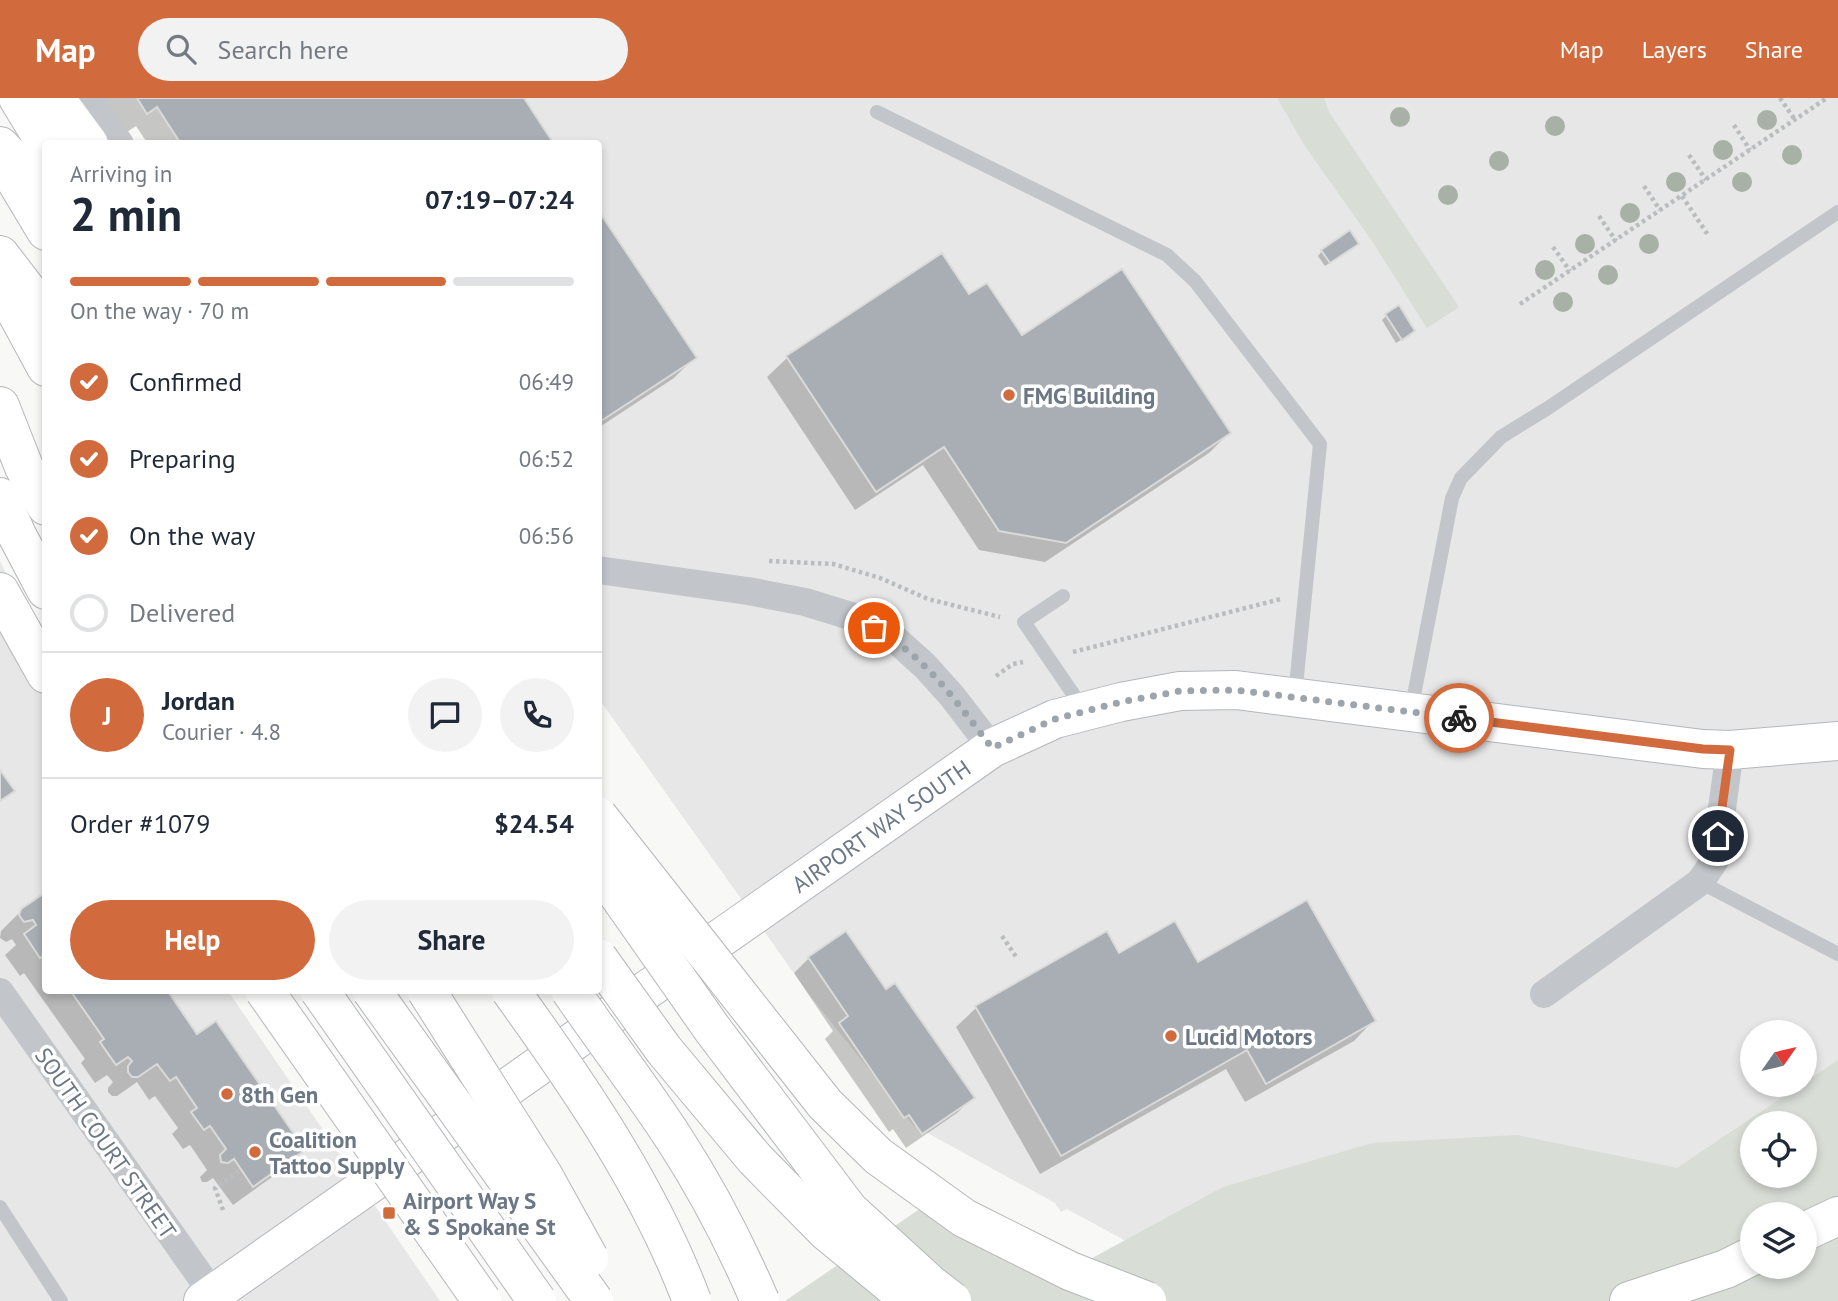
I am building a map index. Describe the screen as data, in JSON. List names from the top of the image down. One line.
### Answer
{"streets":{"main road":["AIRPORT WAY SOUTH"],"street":["SOUTH COURT STREET"]},"crossings":[["AIRPORT WAY SOUTH","SOUTH COURT STREET"]],"places":{"other":["FMG Building","Lucid Motors","8th Gen","Coalition Tattoo Supply"],"transit":["Airport Way S & S Spokane St"]},"north":"top right","page":{"header":"Map","search":"Search here","nav":["Map","Layers","Share"],"heading":["2 min","Arriving in","07:19–07:24"],"panel":["Jordan","Courier · 4.8","Order #1079","$24.54"],"bar":"On the way · 70 m","list":[["Confirmed","06:49"],["Preparing","06:52"],["On the way","06:56"],"Delivered"],"round":"J","buttons":["Help","Share"]}}
